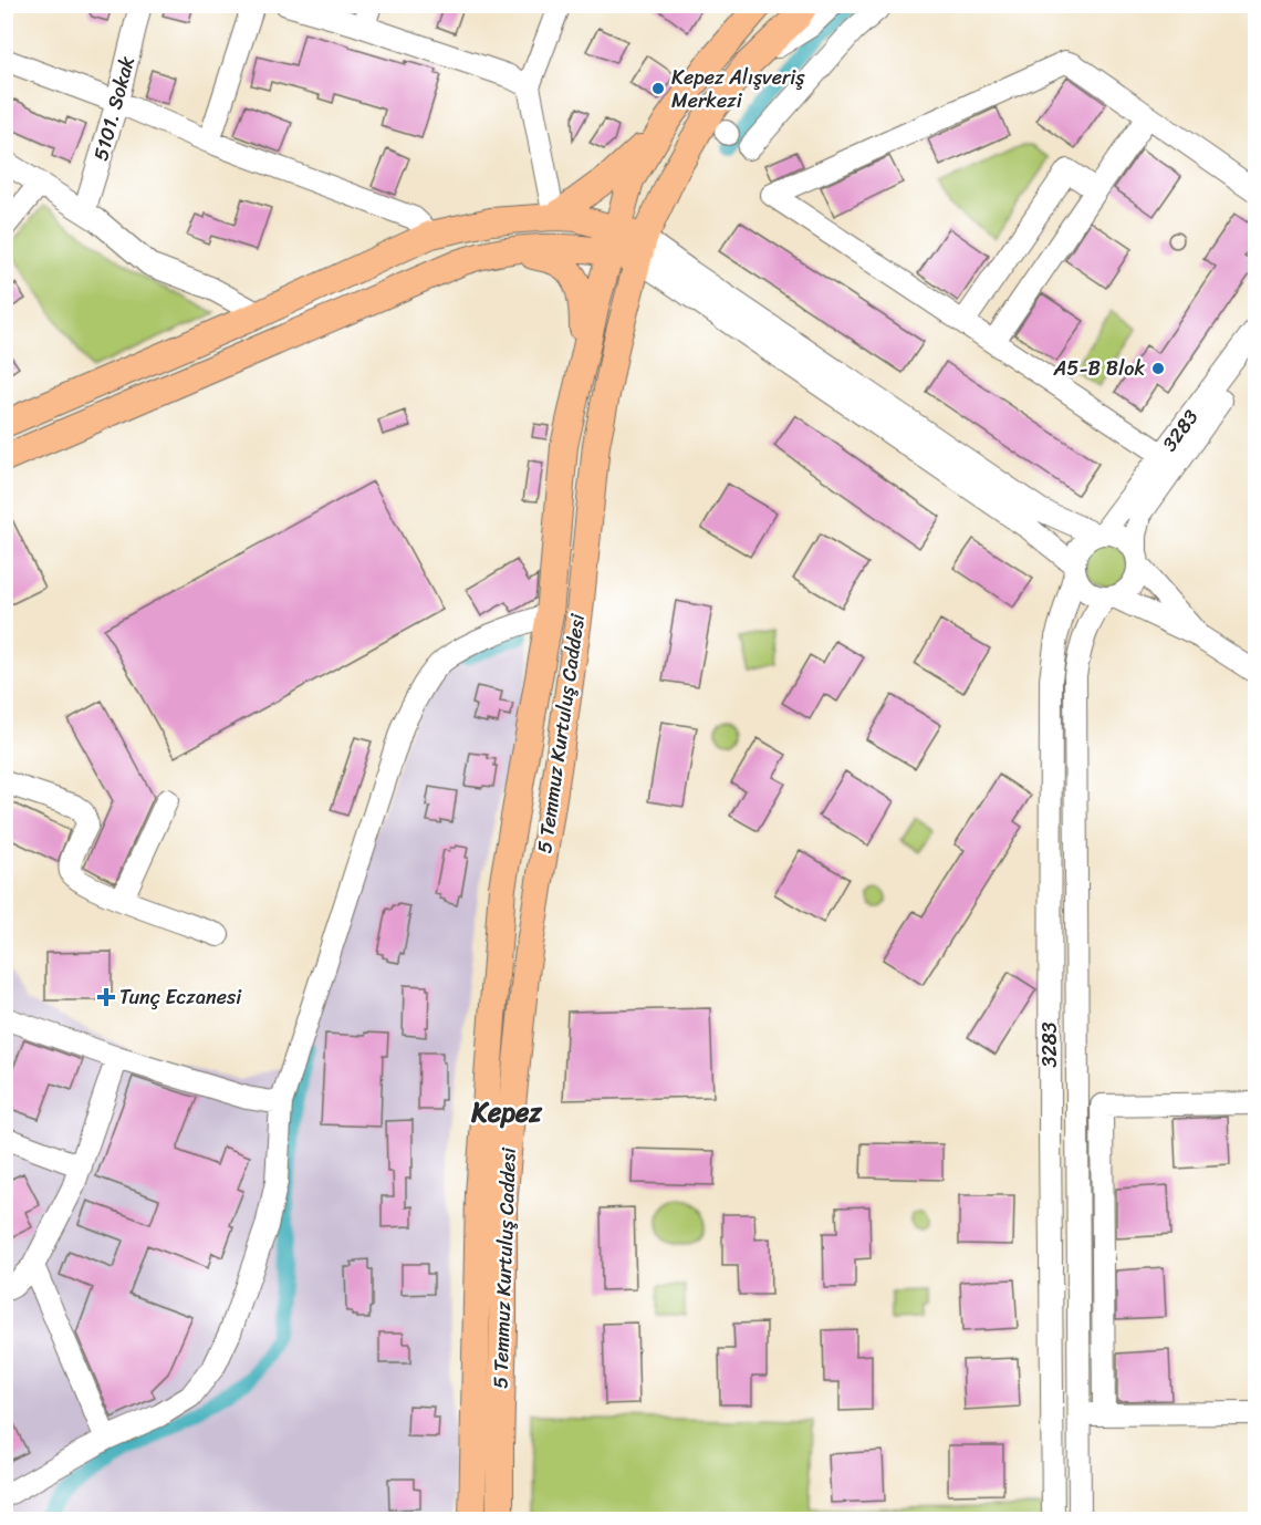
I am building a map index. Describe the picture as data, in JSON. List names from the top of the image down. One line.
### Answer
{"streets":{"main road":["5 Temmuz Kurtuluş Caddesi"],"street":["5101. Sokak","3283"]},"districts":["Kepez"],"places":{"other":["Kepez Alışveriş Merkezi","A5-B Blok"],"health":["Tunç Eczanesi"]}}
